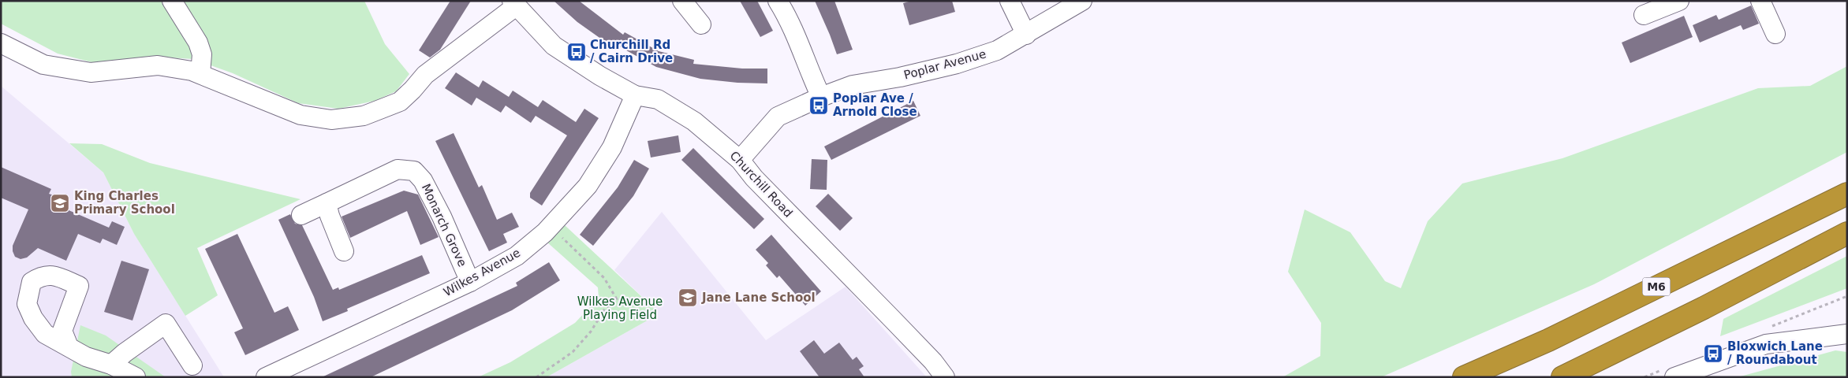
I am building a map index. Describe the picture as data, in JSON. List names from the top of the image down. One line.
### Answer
{"streets":{"highway":["M6"],"street":["Poplar Avenue","Churchill Road","Monarch Grove","Wilkes Avenue"]},"crossings":[["Poplar Avenue","Churchill Road"],["Churchill Road","Wilkes Avenue"],["Monarch Grove","Wilkes Avenue"]],"parks":["Wilkes Avenue Playing Field"],"places":{"bus stop":["Churchill Rd / Cairn Drive","Poplar Ave / Arnold Close","Bloxwich Lane / Roundabout"],"school or university":["King Charles Primary School","Jane Lane School"]}}
